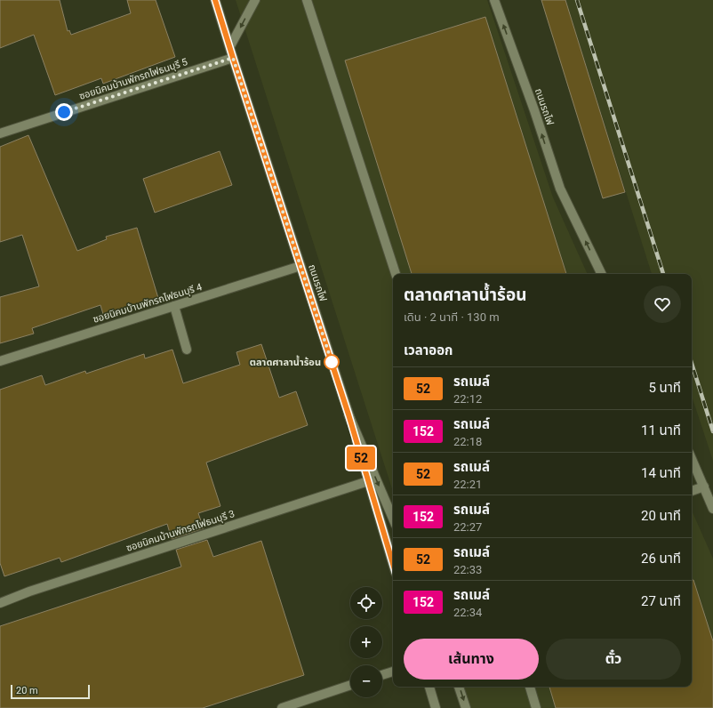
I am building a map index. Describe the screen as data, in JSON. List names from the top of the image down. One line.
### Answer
{"streets":{"street":["ซอยนิคมบ้านพักรถไฟธนบุรี 5","ถนนรถไฟ","ซอยนิคมบ้านพักรถไฟธนบุรี 4","ซอยนิคมบ้านพักรถไฟธนบุรี 3"]},"crossings":[["ซอยนิคมบ้านพักรถไฟธนบุรี 5","ถนนรถไฟ"],["ถนนรถไฟ","ซอยนิคมบ้านพักรถไฟธนบุรี 4"],["ถนนรถไฟ","ซอยนิคมบ้านพักรถไฟธนบุรี 3"]],"places":["ตลาดศาลาน้ำร้อน"],"lines":["bus line 52"],"scale_bar":"20 m","page":{"on_map":"52","heading":[["ตลาดศาลาน้ำร้อน","เดิน · 2 นาที · 130 m"],"เวลาออก"],"list":[{"mark":"52","name":"รถเมล์","note":"22:12","value":"5 นาที"},{"mark":"152","name":"รถเมล์","note":"22:18","value":"11 นาที"},{"mark":"52","name":"รถเมล์","note":"22:21","value":"14 นาที"},{"mark":"152","name":"รถเมล์","note":"22:27","value":"20 นาที"},{"mark":"52","name":"รถเมล์","note":"22:33","value":"26 นาที"},{"mark":"152","name":"รถเมล์","note":"22:34","value":"27 นาที"}],"map_buttons":["+","−"],"buttons":["เส้นทาง","ตั๋ว"],"scale":"20 m"}}
